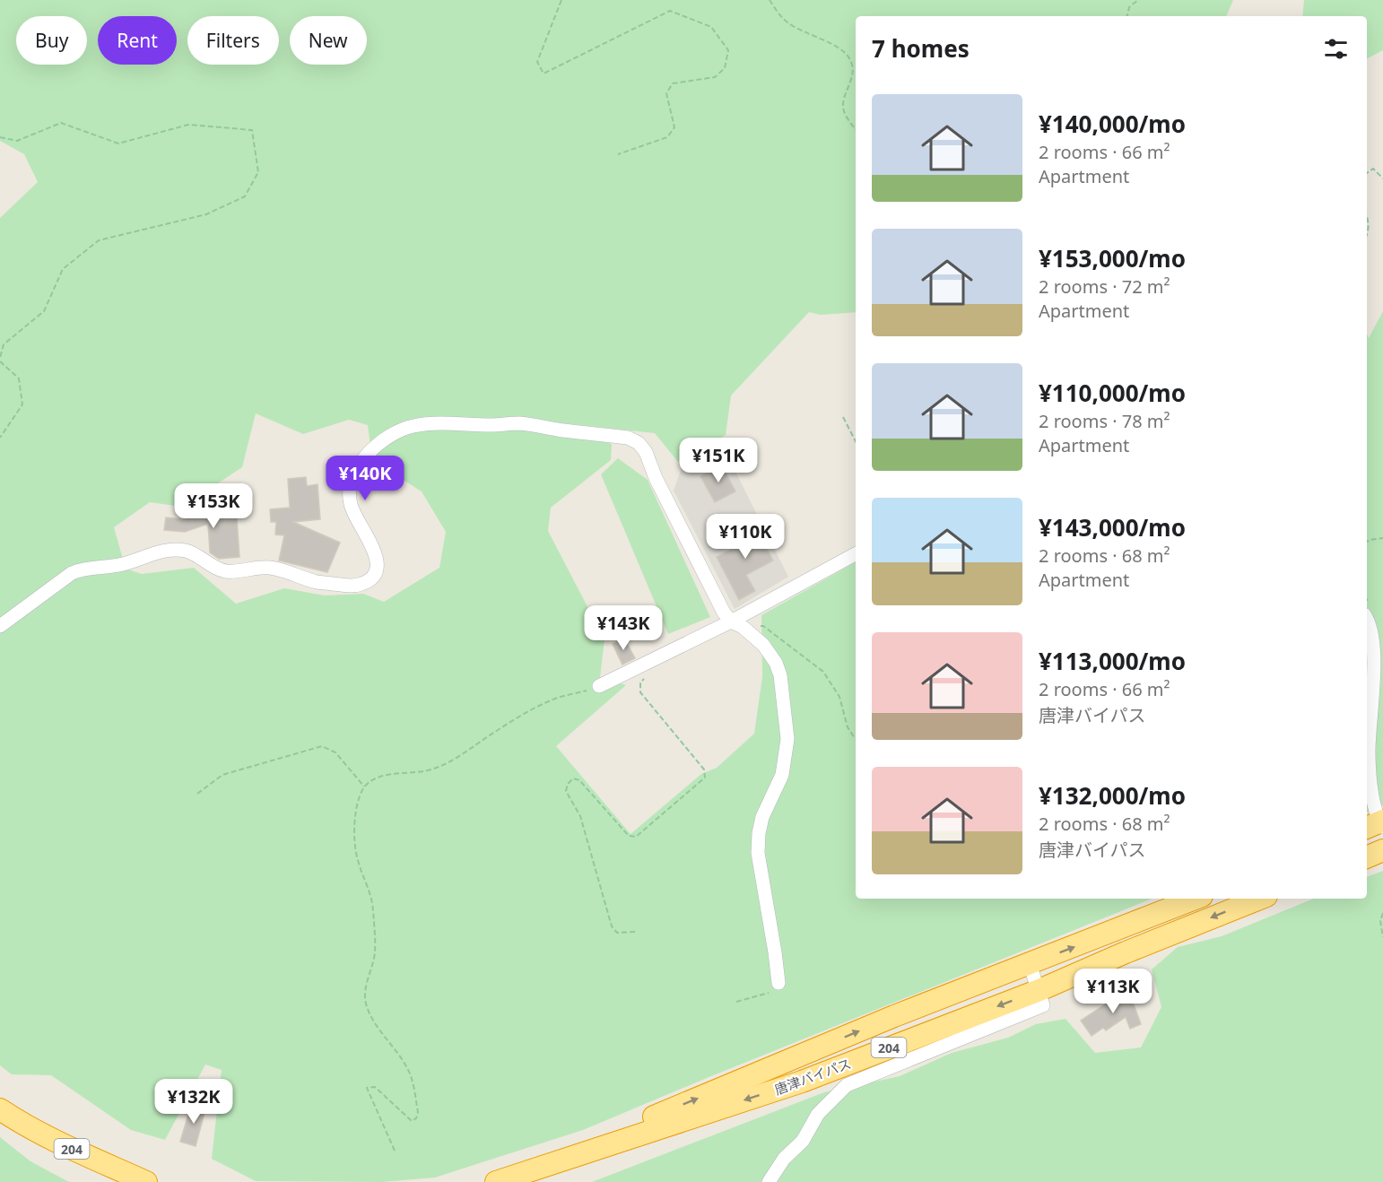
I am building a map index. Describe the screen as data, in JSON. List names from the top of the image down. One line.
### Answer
{"streets":{"highway":["204","唐津バイパス"]},"page":{"chip":["Buy","Rent","Filters","New"],"heading":"7 homes","list":[{"name":"¥140,000/mo","note":"2 rooms · 66 m² · Apartment"},{"name":"¥153,000/mo","note":"2 rooms · 72 m² · Apartment"},{"name":"¥110,000/mo","note":"2 rooms · 78 m² · Apartment"},{"name":"¥143,000/mo","note":"2 rooms · 68 m² · Apartment"},{"name":"¥113,000/mo","note":"2 rooms · 66 m² · 唐津バイパス"},{"name":"¥132,000/mo","note":"2 rooms · 68 m² · 唐津バイパス"}],"price":["¥151K","¥140K","¥153K","¥110K","¥143K","¥113K","¥132K"]}}
